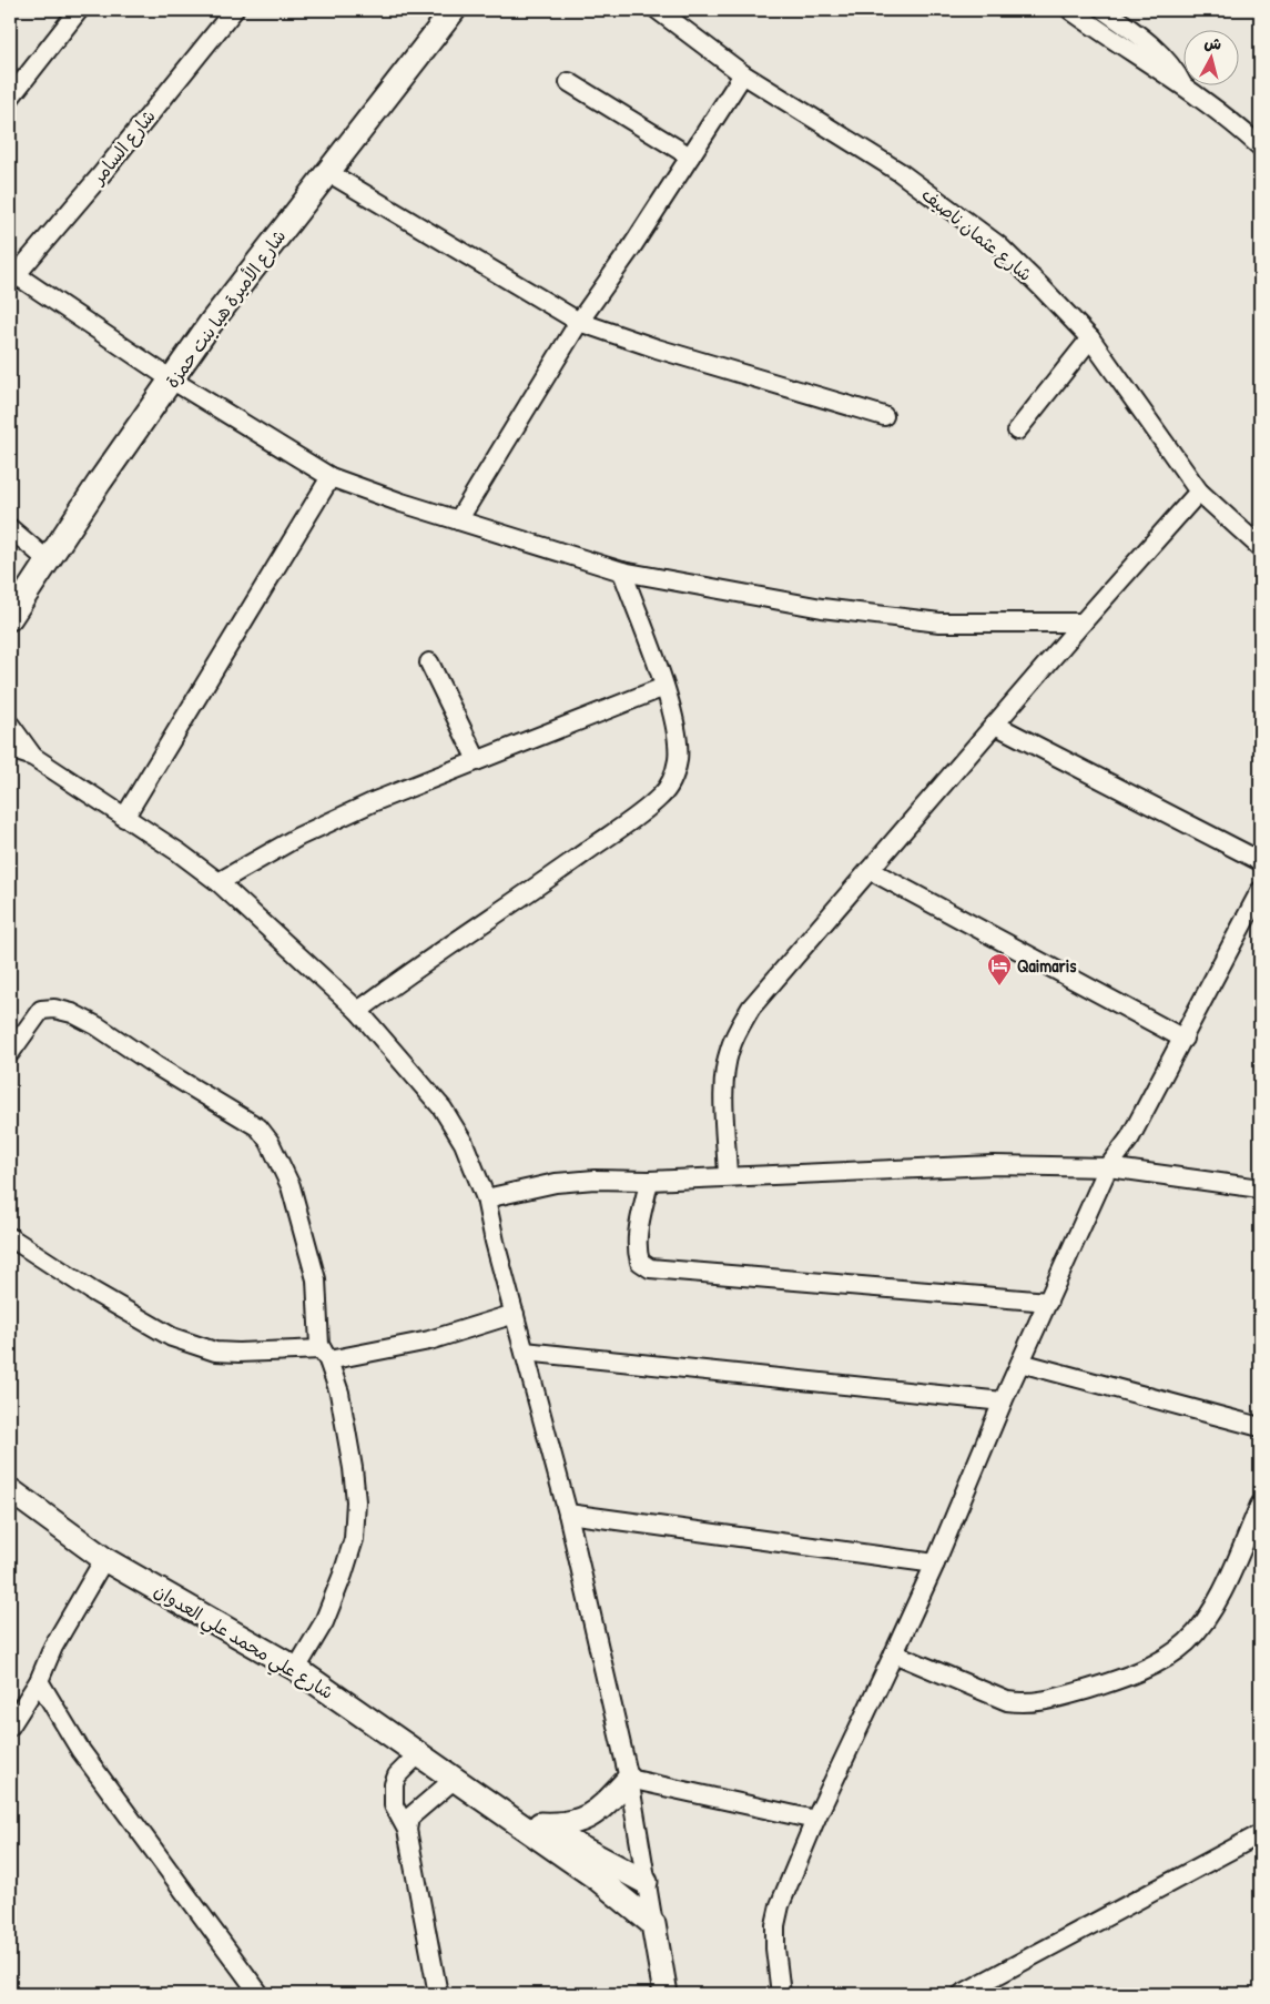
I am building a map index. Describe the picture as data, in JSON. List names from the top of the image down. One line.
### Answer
{"streets":{"street":["شارع السامر","شارع عثمان ناصيف","شارع الأميرة هيا بنت حمزة","شارع علي محمد علي العدوان"]},"places":{"hotel":["Qaimaris"]},"north":"top"}
